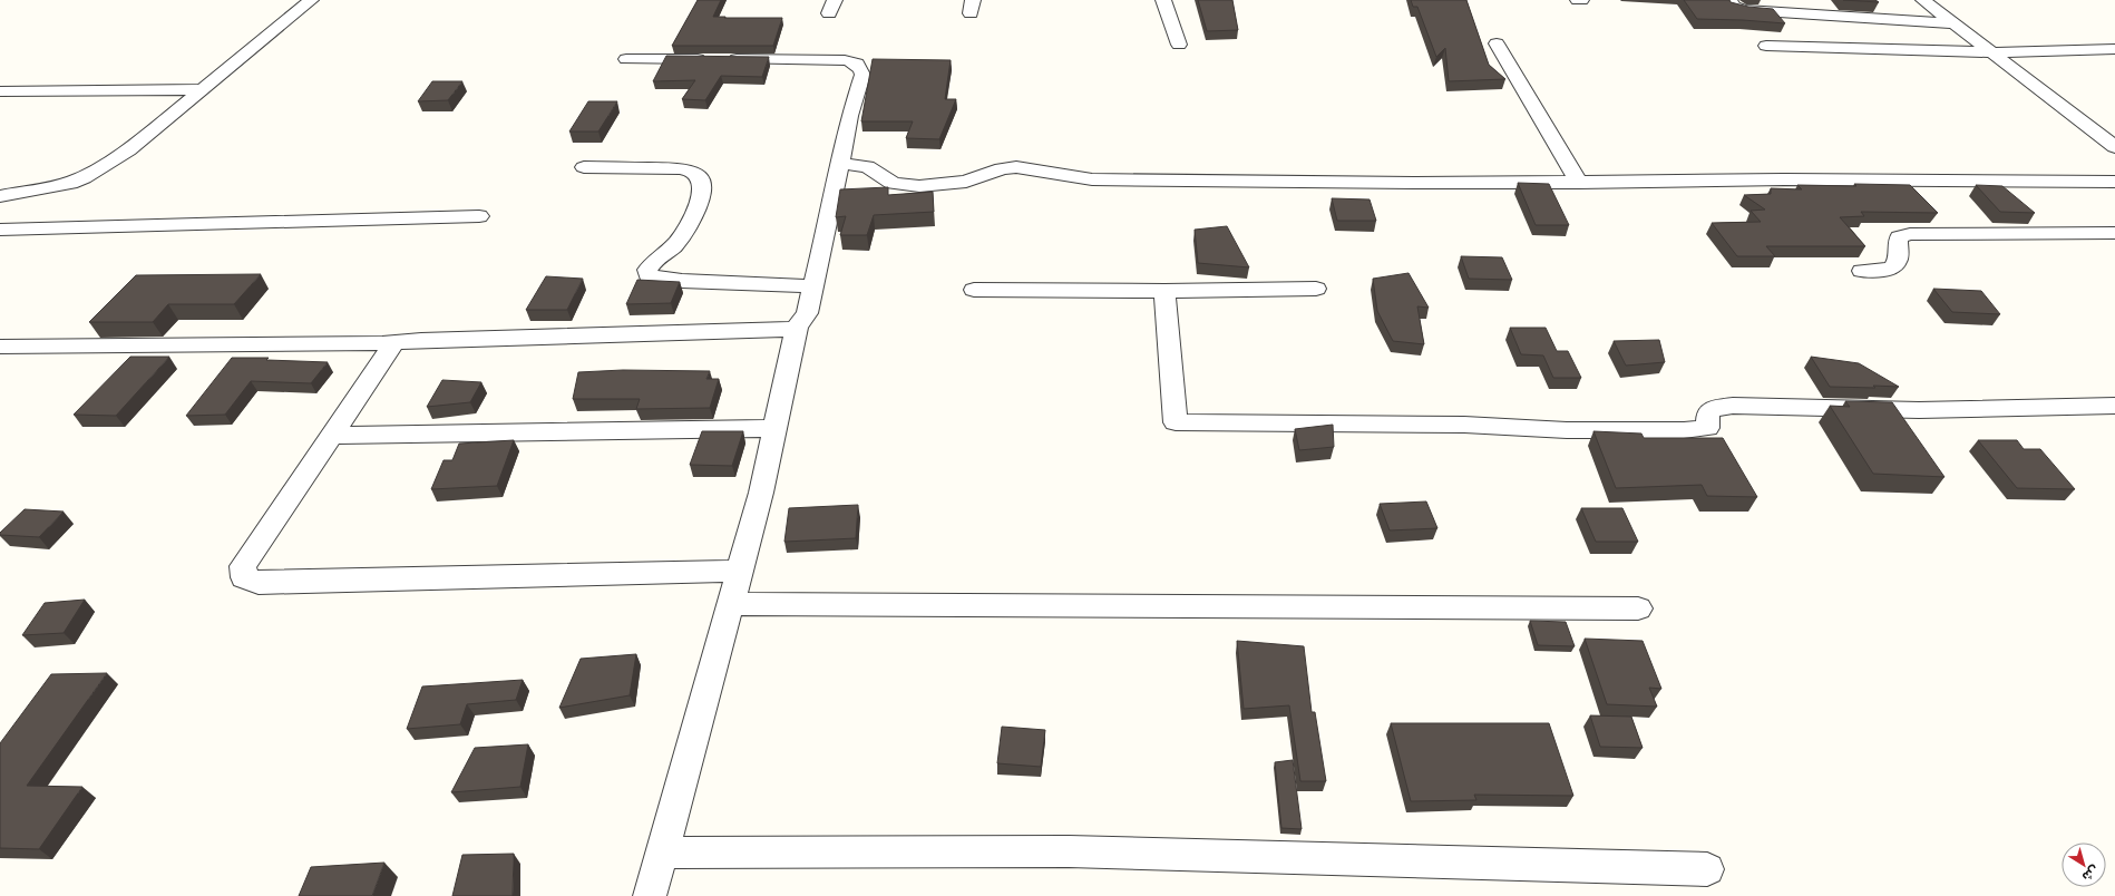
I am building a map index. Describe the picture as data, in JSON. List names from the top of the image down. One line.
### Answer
{"north":"bottom right"}
